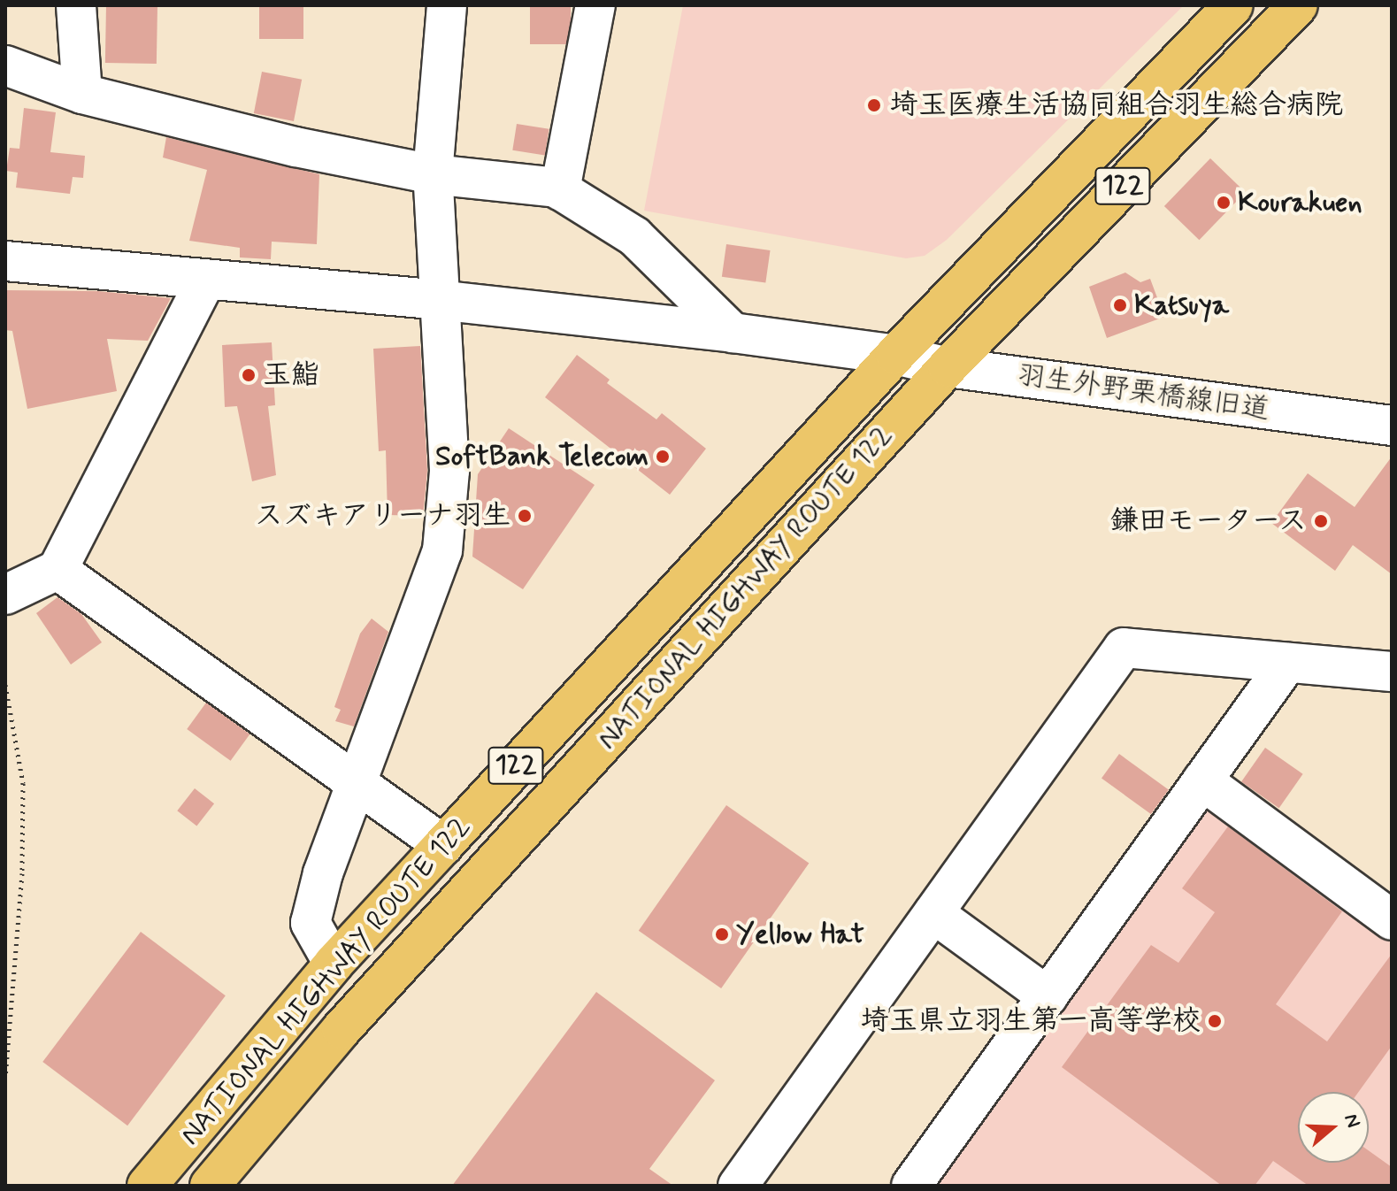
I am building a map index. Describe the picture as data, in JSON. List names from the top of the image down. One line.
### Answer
{"streets":{"highway":["122","NATIONAL HIGHWAY ROUTE 122"],"street":["羽生外野栗橋線旧道"]},"crossings":[["羽生外野栗橋線旧道","NATIONAL HIGHWAY ROUTE 122"]],"places":["埼玉医療生活協同組合羽生総合病院","Kourakuen","Katsuya","玉鮨","SoftBank Telecom","スズキアリーナ羽生","鎌田モータース","Yellow Hat","埼玉県立羽生第一高等学校"],"north":"right"}
